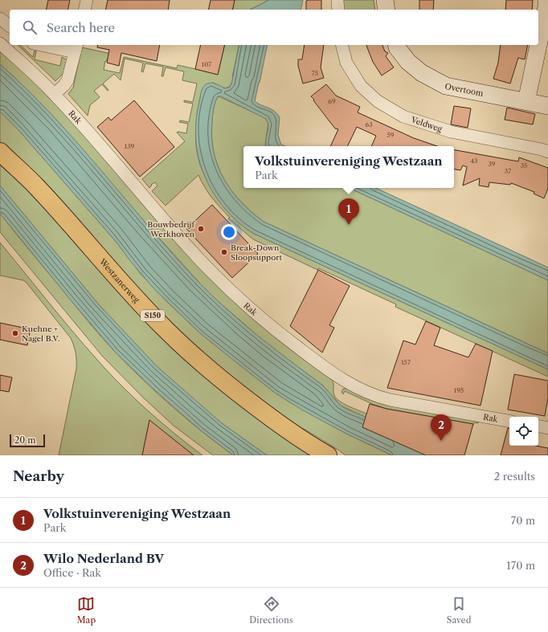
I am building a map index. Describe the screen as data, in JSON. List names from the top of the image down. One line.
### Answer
{"streets":{"main road":["Westzanerweg","S150"],"street":["Overtoom","Rak","Veldweg"]},"places":["Bouwbedrijf Werkhoven","Break-Down Sloopsupport","Kuehne + Nagel B.V."],"house_numbers":["107","75","69","63","59","139","43","39","35","37","157","195"],"scale_bar":"20 m","page":{"search":"Search here","popup":["Volkstuinvereniging Westzaan","Park"],"pins":["1","2"],"scale":"20 m","heading":["Nearby","2 results"],"list":[{"mark":"1","name":"Volkstuinvereniging Westzaan","note":"Park","value":"70 m"},{"mark":"2","name":"Wilo Nederland BV","note":"Office · Rak","value":"170 m"}],"nav":["Map","Directions","Saved"]}}
